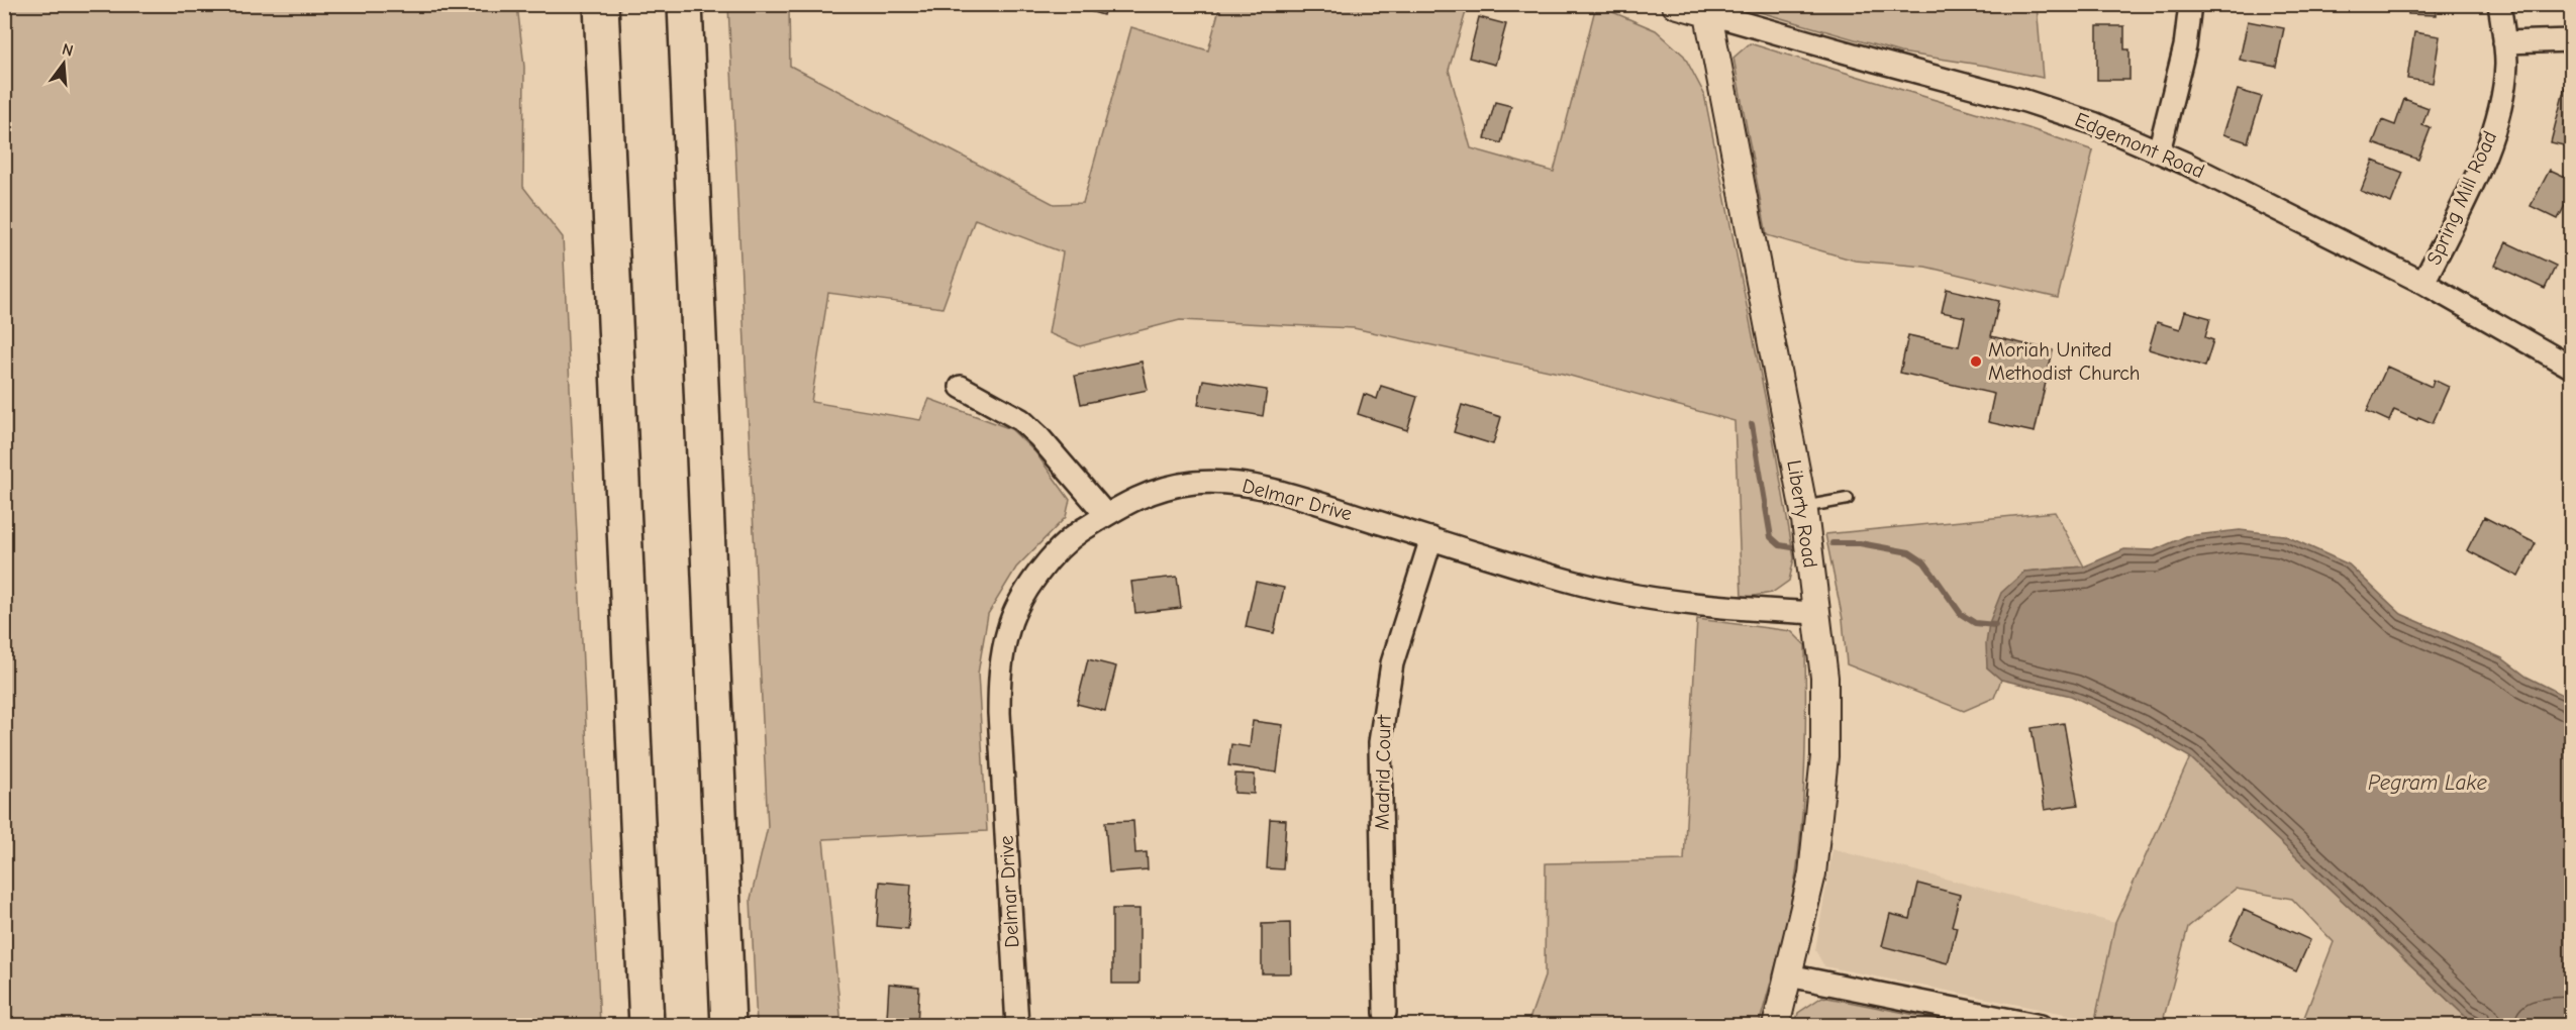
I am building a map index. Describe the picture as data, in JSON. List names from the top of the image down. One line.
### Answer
{"streets":{"street":["Edgemont Road","Spring Mill Road","Delmar Drive","Liberty Road","Madrid Court"]},"crossings":[["Edgemont Road","Spring Mill Road"],["Edgemont Road","Liberty Road"],["Delmar Drive","Liberty Road"],["Delmar Drive","Madrid Court"]],"water":["Pegram Lake"],"places":["Moriah United Methodist Church"],"north":"top"}
